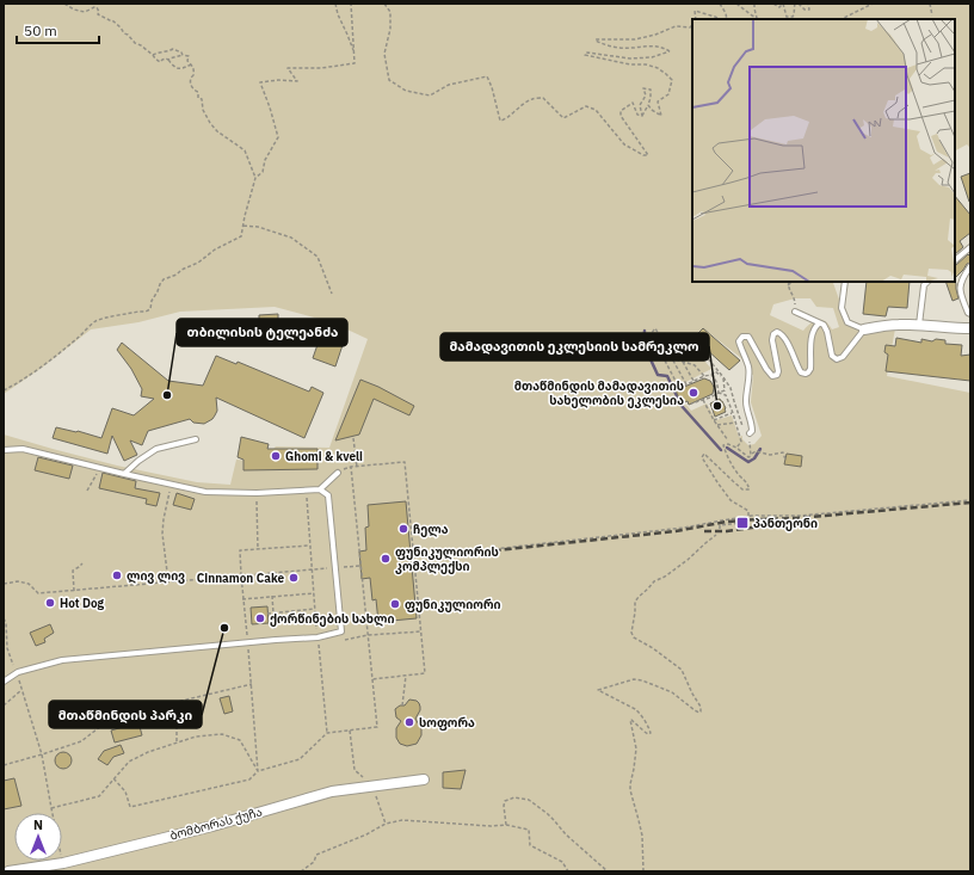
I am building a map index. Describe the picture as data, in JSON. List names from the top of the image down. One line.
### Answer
{"streets":{"street":["ბომბორას ქუჩა"]},"places":{"other":["მთაწმინდის მამადავითის სახელობის ეკლესია","თბილისის ტელეანძა","მამადავითის ეკლესიის სამრეკლო","Ghomi & kveli","ჩელა","ფუნიკულიორის კომპლექსი","ლივ ლივ","Cinnamon Cake","Hot Dog","ფუნიკულიორი","ქორწინების სახლი","მთაწმინდის პარკი","სოფორა"],"transit":["პანთეონი"]},"scale_bar":"50 m","north":"top"}
